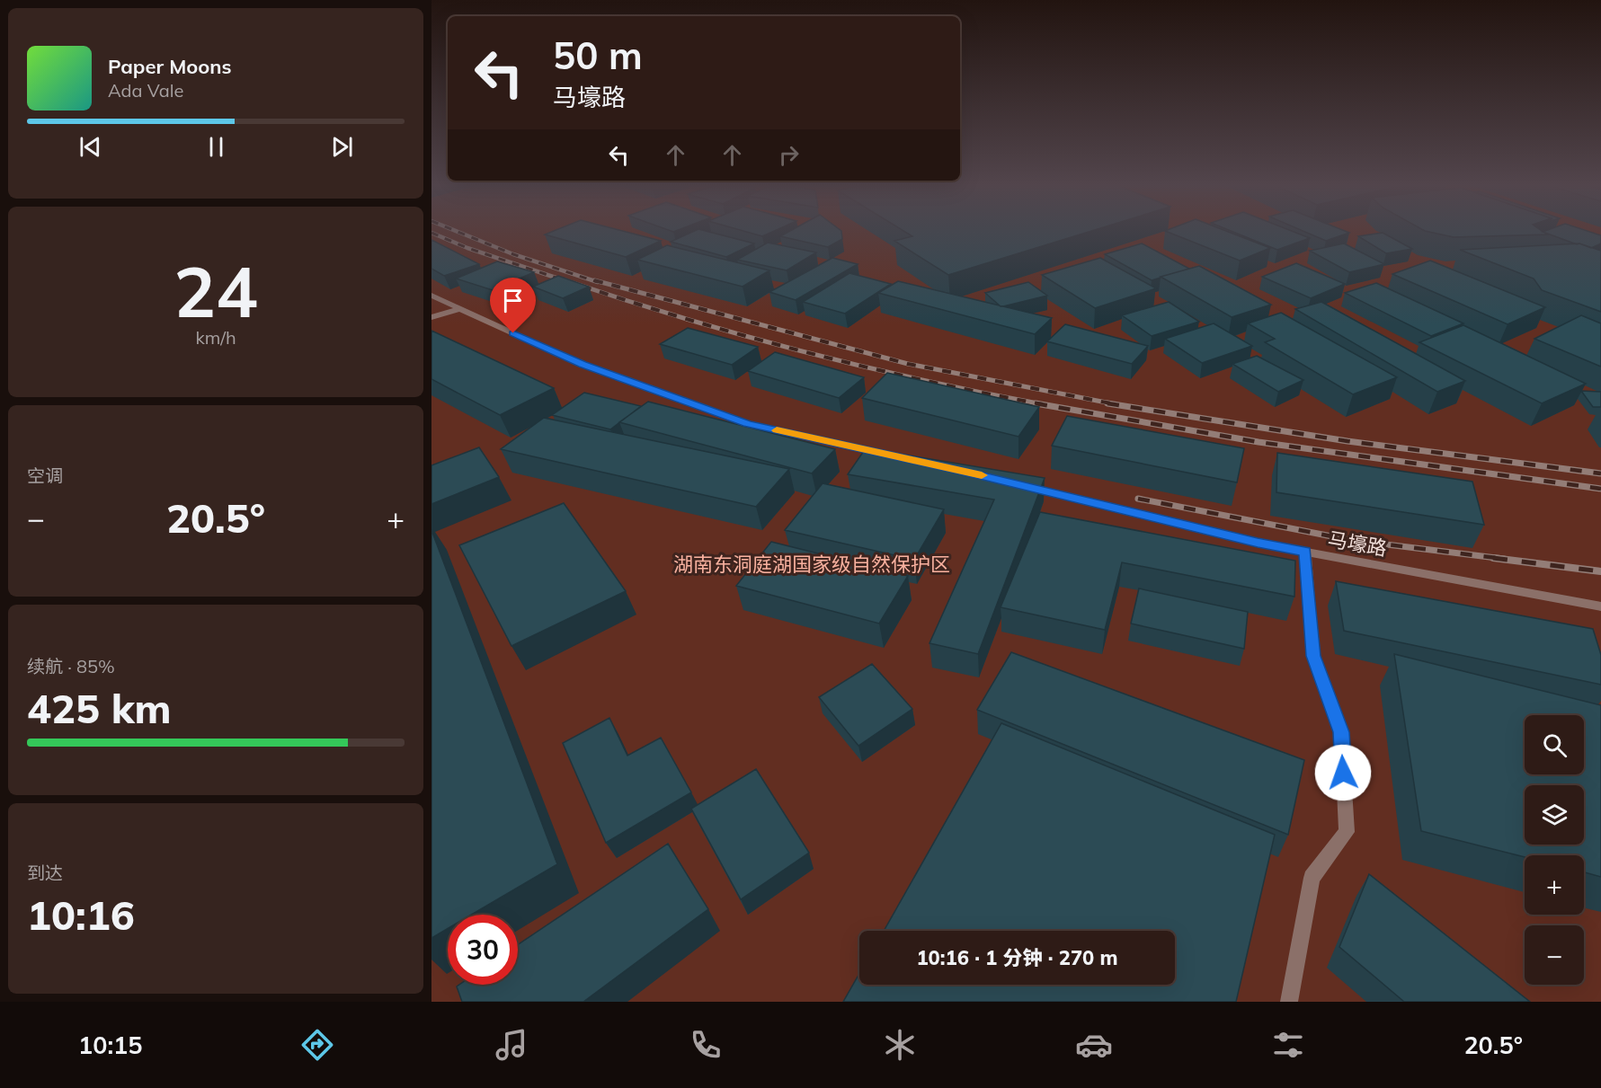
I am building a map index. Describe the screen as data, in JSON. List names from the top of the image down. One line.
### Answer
{"streets":{"street":["马壕路"]},"parks":["湖南东洞庭湖国家级自然保护区"],"page":{"turn":["50 m","马壕路"],"song":["Paper Moons","Ada Vale"],"tile":[["24","km/h"],"空调",["续航 · 85%","425 km"],["到达","10:16"]],"heat":["−","20.5°","+"],"map_buttons":["+","−"],"limit":"30","trip":"10:16 · 1 分钟 · 270 m","tabs":["10:15","20.5°"]}}
